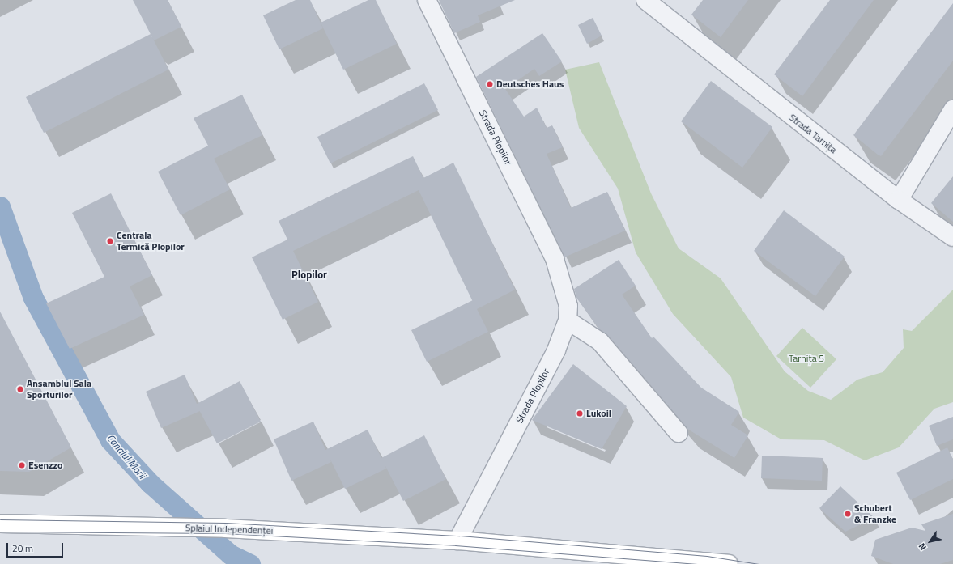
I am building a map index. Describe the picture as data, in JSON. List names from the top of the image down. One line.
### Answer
{"streets":{"main road":["Splaiul Independenței"],"street":["Strada Tarnița","Strada Plopilor"]},"crossings":[["Strada Plopilor","Splaiul Independenței"]],"districts":["Plopilor"],"water":["Canalul Morii"],"parks":["Tarnița 5"],"places":["Deutsches Haus","Centrala Termică Plopilor","Ansamblul Sala Sporturilor","Lukoil","Esenzzo","Schubert & Franzke"],"scale_bar":"20 m","north":"bottom left"}
